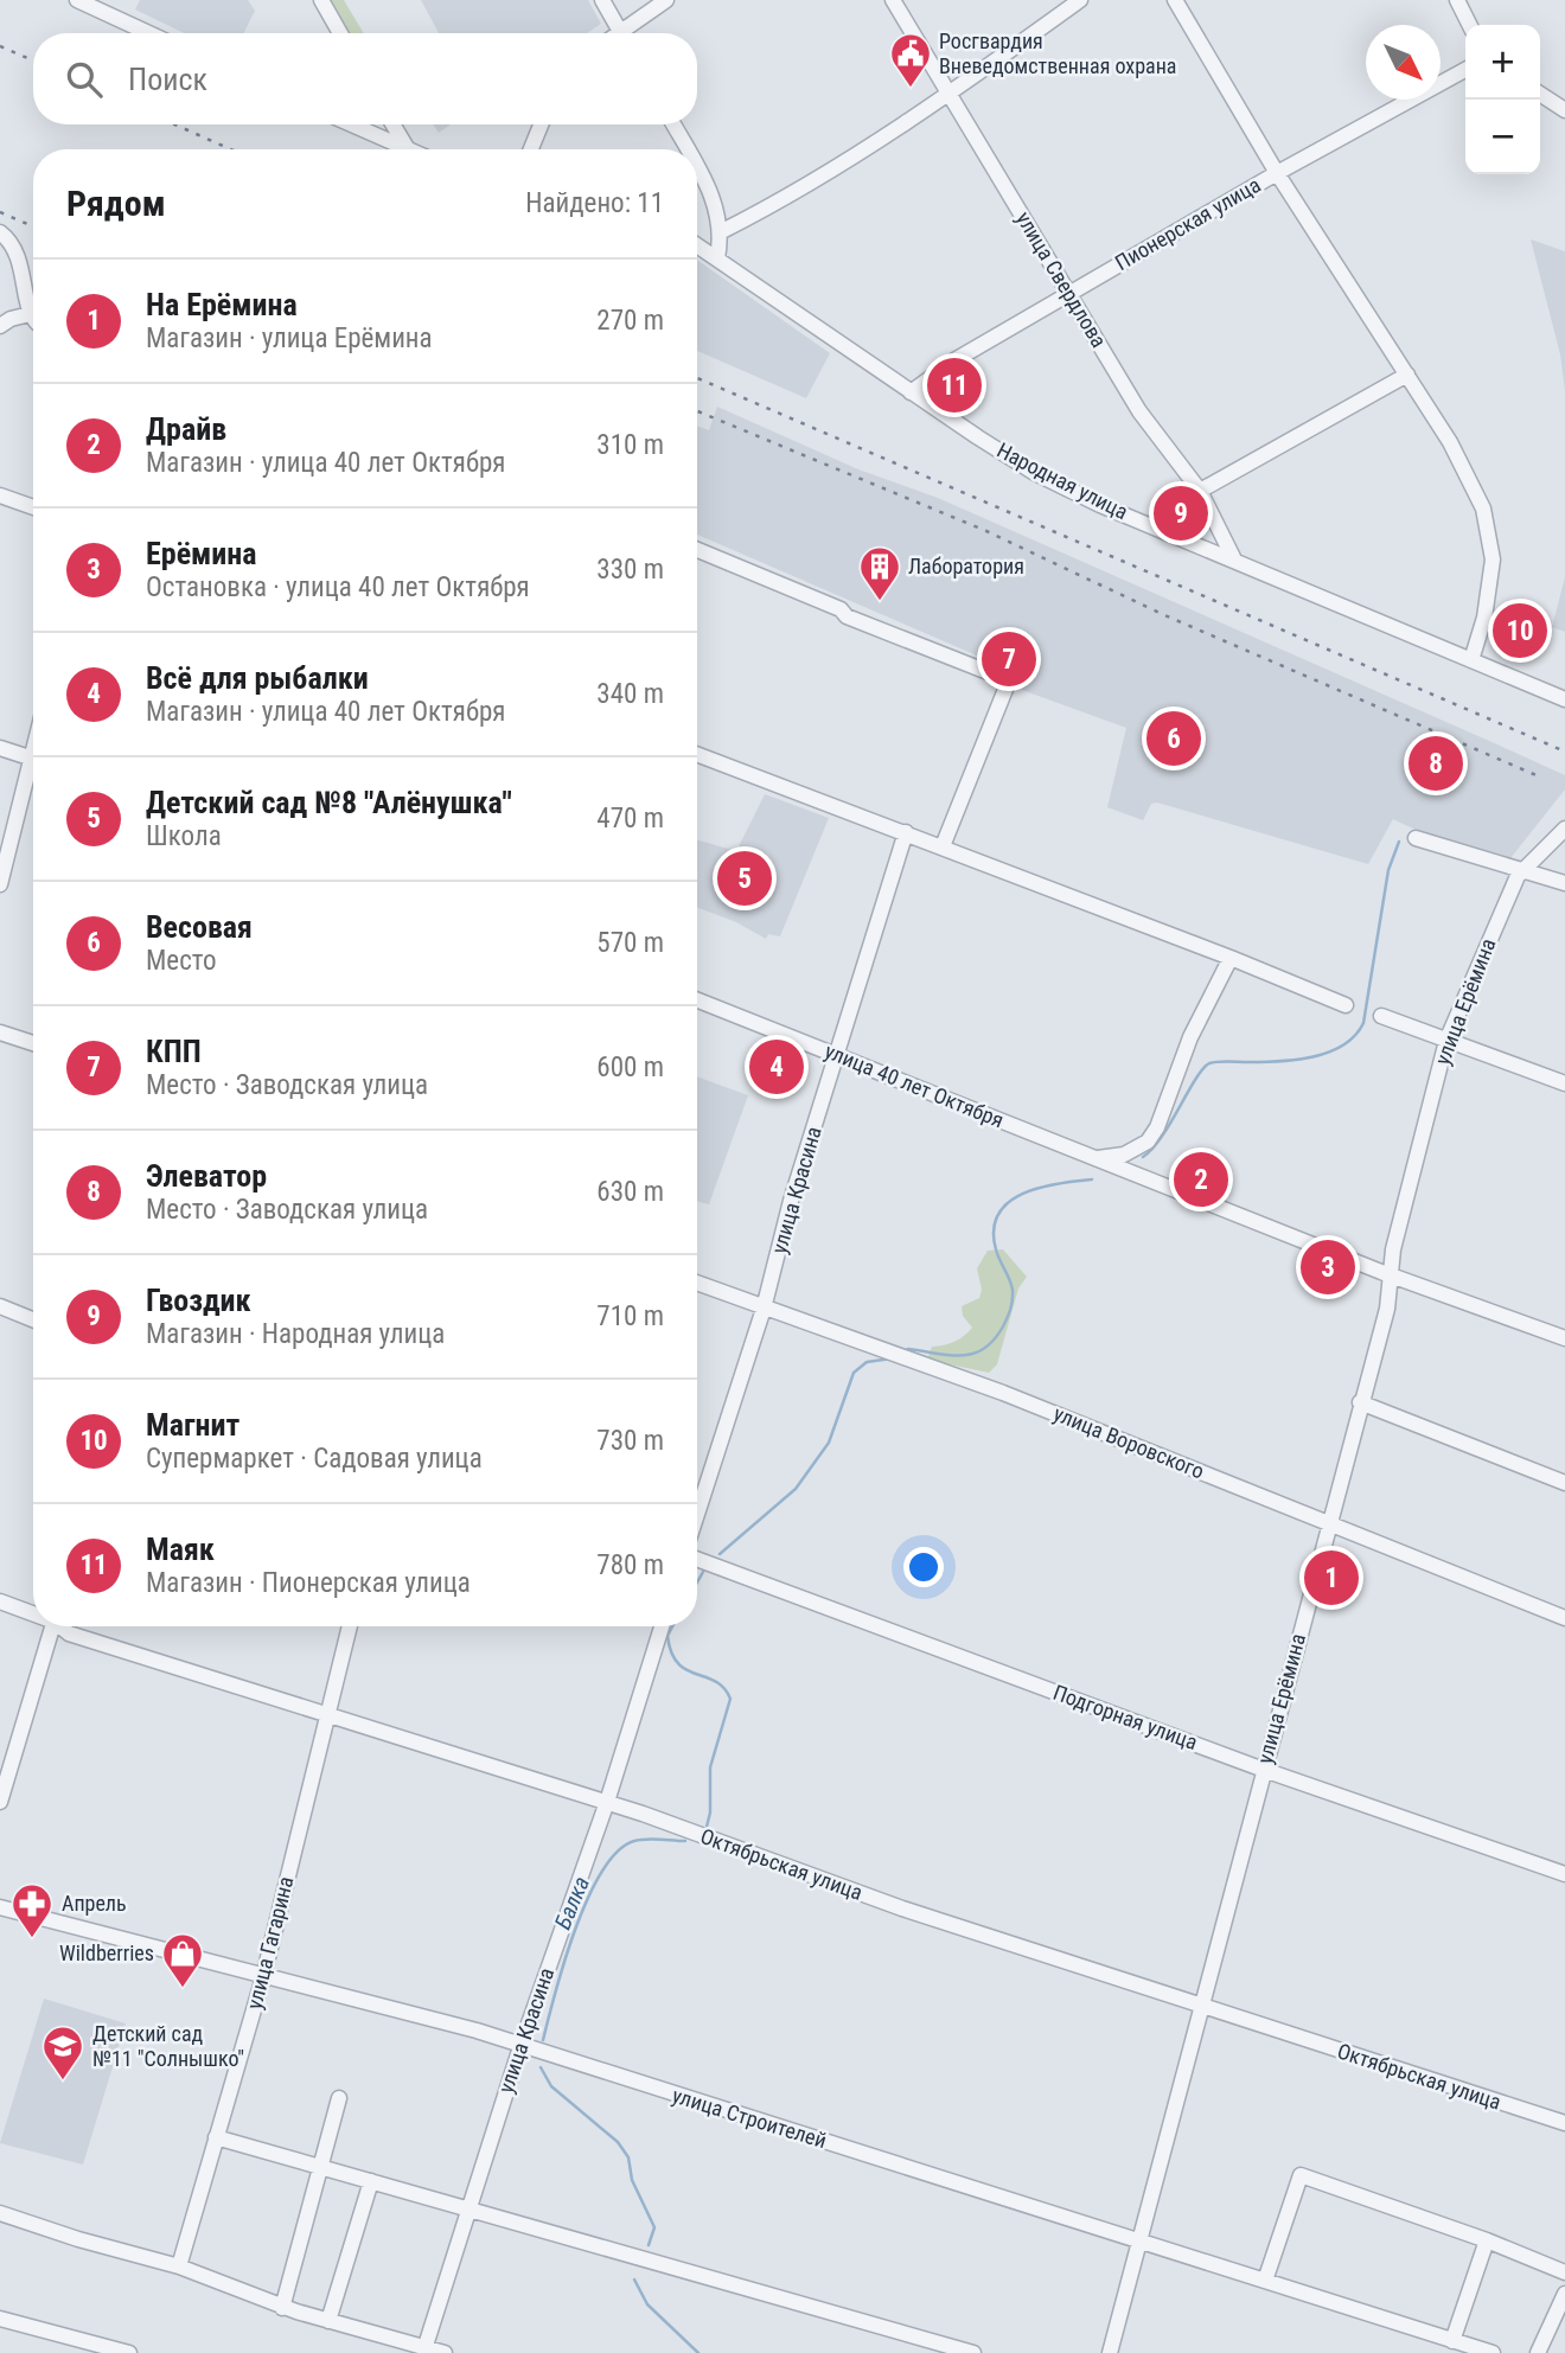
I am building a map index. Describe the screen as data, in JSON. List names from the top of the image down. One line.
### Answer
{"streets":{"street":["Пионерская улица","улица Свердлова","Народная улица","улица Ерёмина","улица 40 лет Октября","улица Красина","улица Воровского","Подгорная улица","Октябрьская улица","улица Гагарина","улица Строителей"]},"crossings":[["Пионерская улица","улица Свердлова"],["Пионерская улица","Народная улица"],["улица Свердлова","Народная улица"],["улица Ерёмина","улица 40 лет Октября"],["улица Ерёмина","улица Воровского"],["улица Ерёмина","Подгорная улица"],["улица Ерёмина","Октябрьская улица"],["улица Ерёмина","улица Строителей"],["улица 40 лет Октября","улица Красина"],["улица Красина","улица Воровского"],["улица Красина","Октябрьская улица"],["улица Красина","улица Строителей"],["Октябрьская улица","улица Гагарина"],["улица Гагарина","улица Строителей"]],"water":["Балка"],"places":{"public building":["Росгвардия Вневедомственная охрана"],"building":["Лаборатория"],"pharmacy":["Апрель"],"shop":["Wildberries"],"school or university":["Детский сад №11 \"Солнышко\""]},"north":"bottom right","page":{"map_buttons":["+","−"],"search":"Поиск","heading":["Рядом","Найдено: 11"],"list":[{"mark":"1","name":"На Ерёмина","note":"Магазин · улица Ерёмина","value":"270 m"},{"mark":"2","name":"Драйв","note":"Магазин · улица 40 лет Октября","value":"310 m"},{"mark":"3","name":"Ерёмина","note":"Остановка · улица 40 лет Октября","value":"330 m"},{"mark":"4","name":"Всё для рыбалки","note":"Магазин · улица 40 лет Октября","value":"340 m"},{"mark":"5","name":"Детский сад №8 \"Алёнушка\"","note":"Школа","value":"470 m"},{"mark":"6","name":"Весовая","note":"Место","value":"570 m"},{"mark":"7","name":"КПП","note":"Место · Заводская улица","value":"600 m"},{"mark":"8","name":"Элеватор","note":"Место · Заводская улица","value":"630 m"},{"mark":"9","name":"Гвоздик","note":"Магазин · Народная улица","value":"710 m"},{"mark":"10","name":"Магнит","note":"Супермаркет · Садовая улица","value":"730 m"},{"mark":"11","name":"Маяк","note":"Магазин · Пионерская улица","value":"780 m"}],"pins":["11","9","10","7","6","8","5","4","2","3","1"]}}
